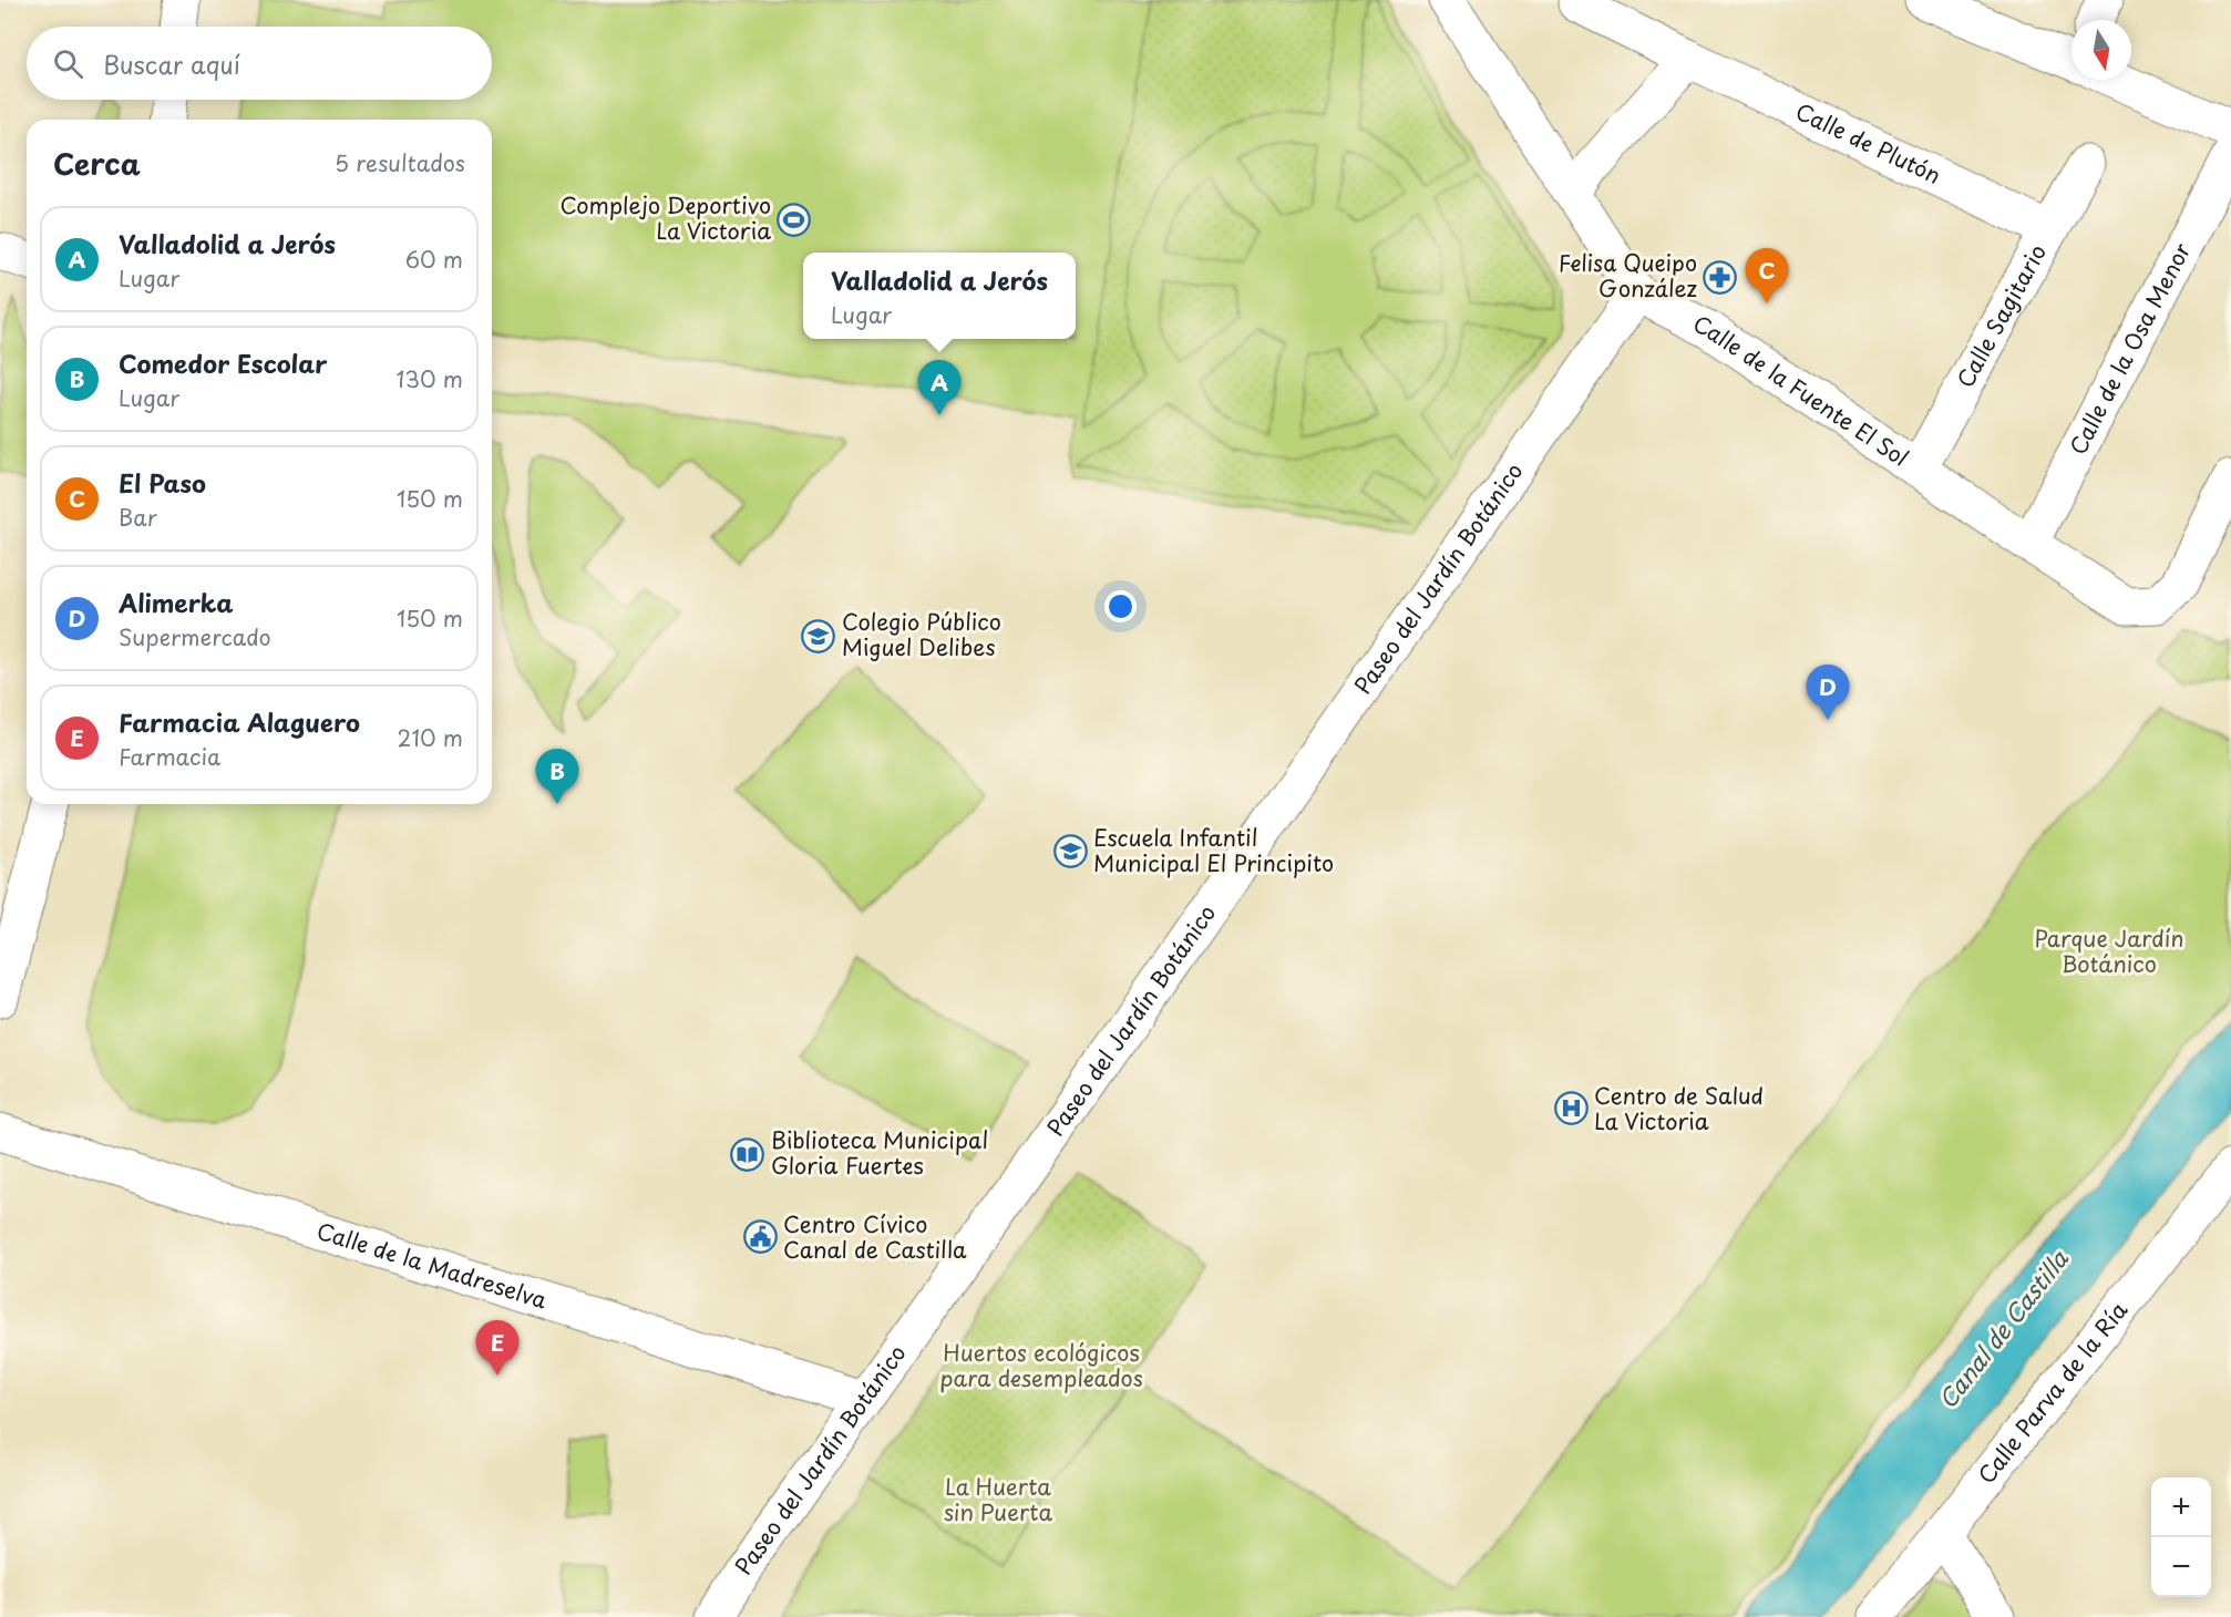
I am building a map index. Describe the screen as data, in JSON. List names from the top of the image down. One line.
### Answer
{"streets":{"street":["Calle de Plutón","Calle Sagitario","Calle de la Osa Menor","Calle de la Fuente El Sol","Paseo del Jardín Botánico","Calle de la Madreselva","Calle Parva de la Ría"]},"crossings":[["Calle de Plutón","Calle Sagitario"],["Calle Sagitario","Calle de la Fuente El Sol"],["Calle de la Osa Menor","Calle de la Fuente El Sol"],["Calle de la Fuente El Sol","Paseo del Jardín Botánico"],["Paseo del Jardín Botánico","Calle de la Madreselva"]],"water":["Canal de Castilla"],"parks":["Parque Jardín Botánico","Huertos ecológicos para desempleados","La Huerta sin Puerta"],"places":{"sports":["Complejo Deportivo La Victoria"],"pharmacy":["Felisa Queipo González"],"school or university":["Colegio Público Miguel Delibes","Escuela Infantil Municipal El Principito"],"hospital":["Centro de Salud La Victoria"],"library":["Biblioteca Municipal Gloria Fuertes"],"public building":["Centro Cívico Canal de Castilla"]},"north":"bottom","page":{"search":"Buscar aquí","heading":["Cerca","5 resultados"],"list":[{"mark":"A","name":"Valladolid a Jerós","note":"Lugar","value":"60 m"},{"mark":"B","name":"Comedor Escolar","note":"Lugar","value":"130 m"},{"mark":"C","name":"El Paso","note":"Bar","value":"150 m"},{"mark":"D","name":"Alimerka","note":"Supermercado","value":"150 m"},{"mark":"E","name":"Farmacia Alaguero","note":"Farmacia","value":"210 m"}],"pins":["C","A","D","B","E"],"popup":["Valladolid a Jerós","Lugar"],"map_buttons":["+","−"]}}
